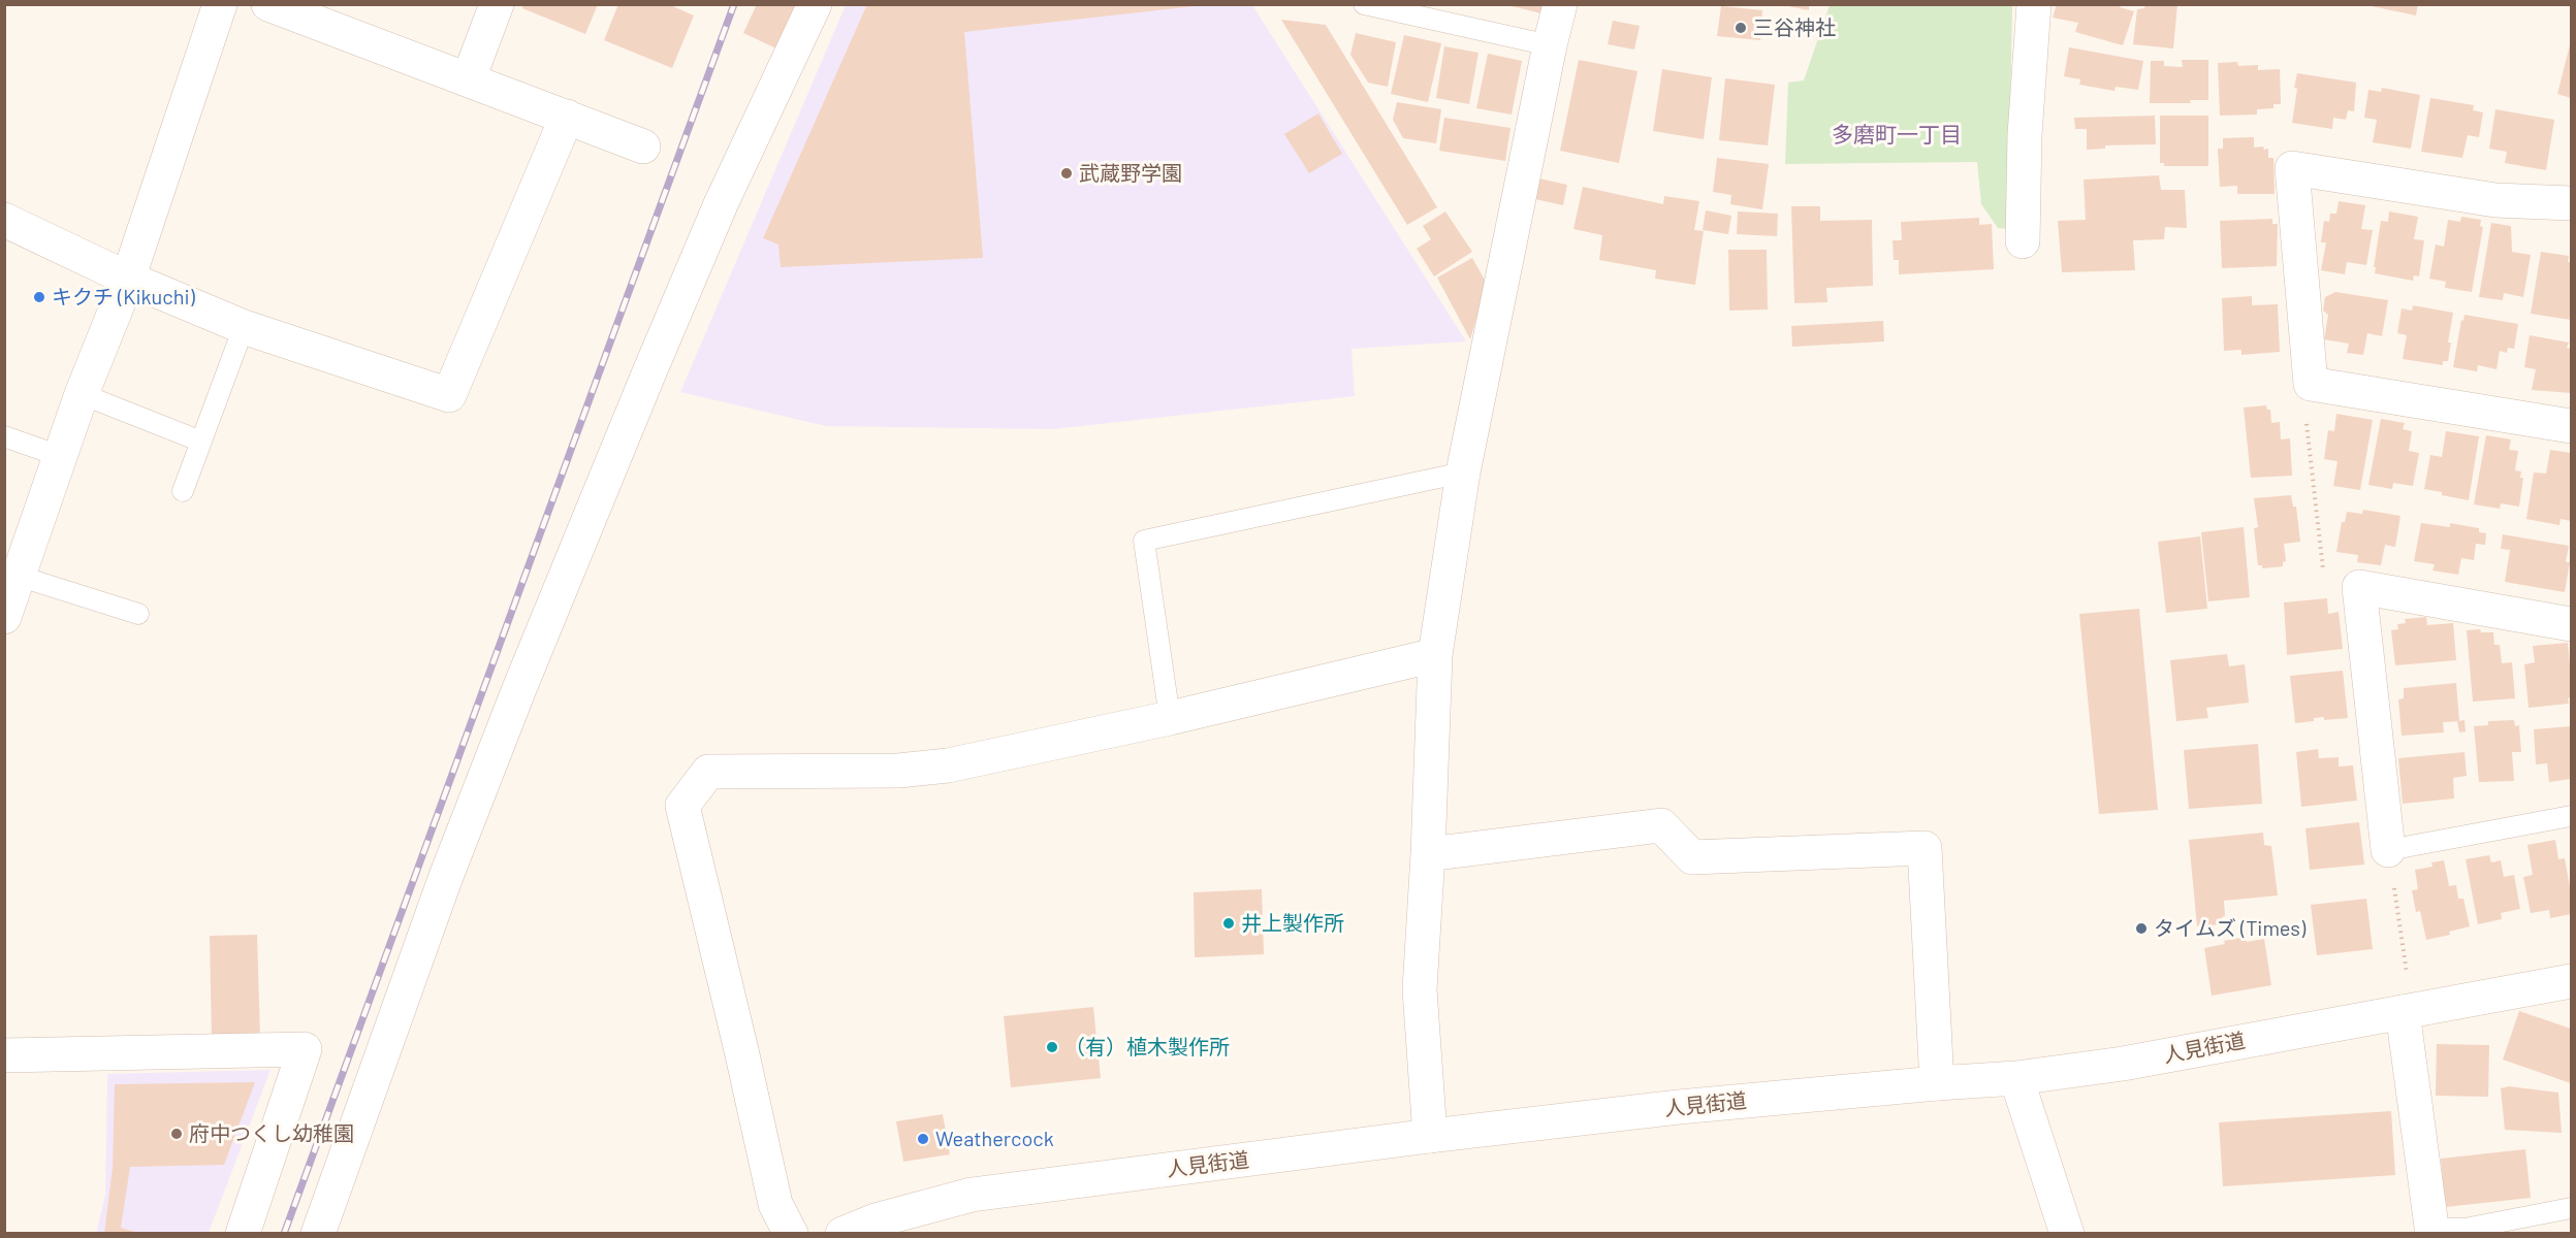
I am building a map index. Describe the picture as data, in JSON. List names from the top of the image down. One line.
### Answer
{"streets":{"street":["人見街道"]},"districts":["多磨町一丁目"],"places":["三谷神社","武蔵野学園","キクチ (Kikuchi)","井上製作所","タイムズ (Times)","（有）植木製作所","府中つくし幼稚園","Weathercock"]}
